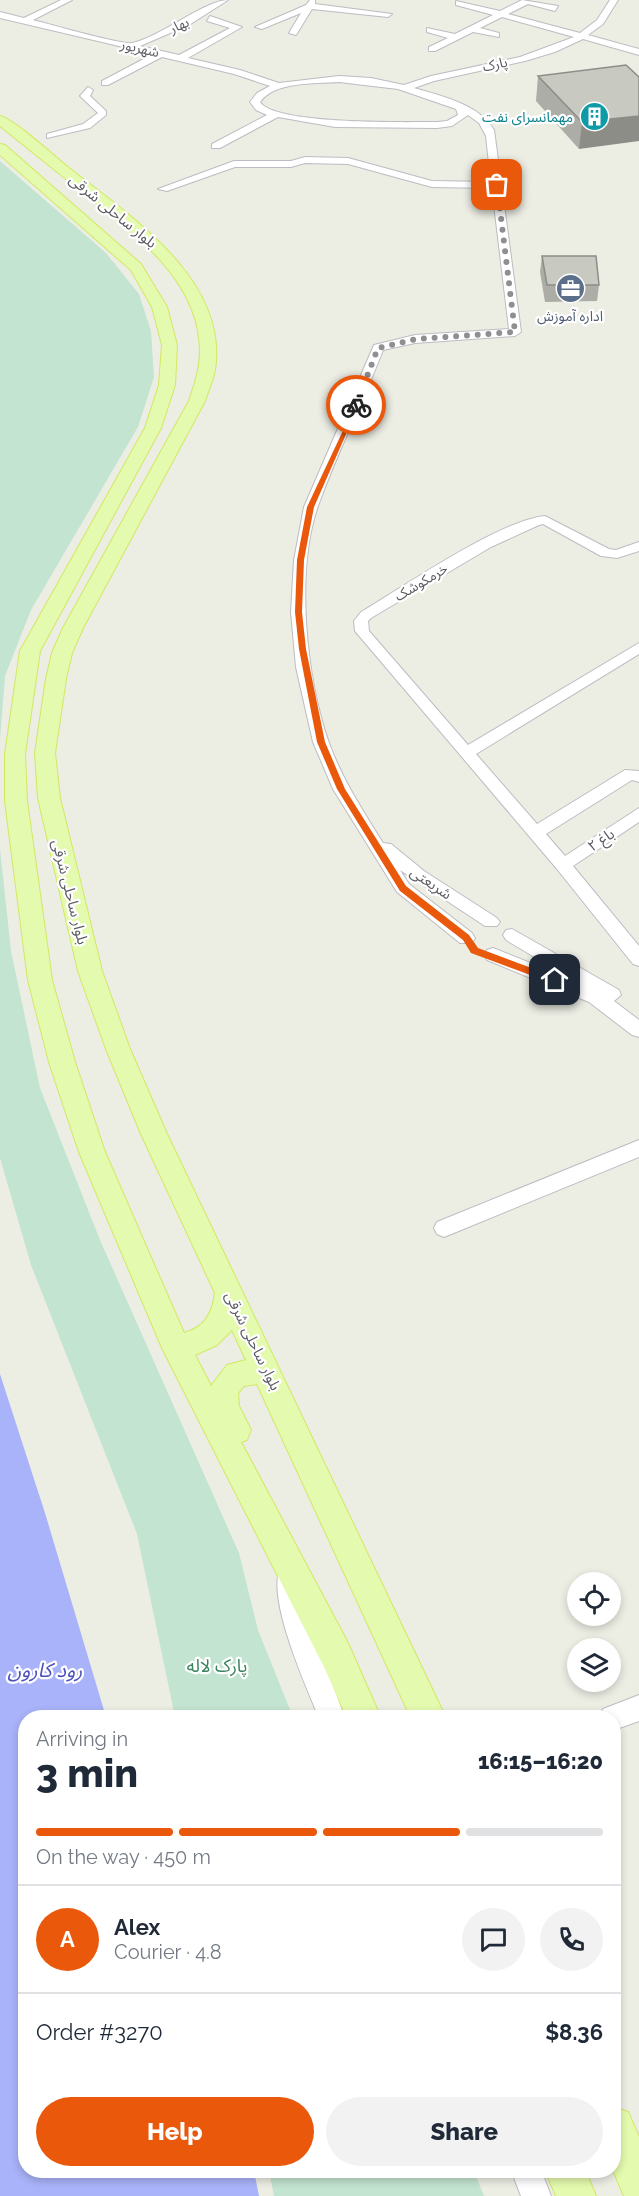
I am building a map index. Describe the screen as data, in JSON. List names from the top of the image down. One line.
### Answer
{"streets":{"main road":["بلوار ساحلی شرقی"],"street":["بهار","شهریور","پارک","خرمکوشک","باغ ۲","شریعتی"]},"crossings":[["بهار","شهریور"],["خرمکوشک","باغ ۲"]],"water":["رود کارون"],"parks":["پارک لاله"],"places":{"building":["مهمانسرای نفت"],"office":["اداره آموزش"]},"page":{"heading":["3 min","Arriving in","16:15–16:20"],"panel":["Alex","Courier · 4.8","Order #3270","$8.36"],"bar":"On the way · 450 m","round":"A","buttons":["Help","Share"]}}
